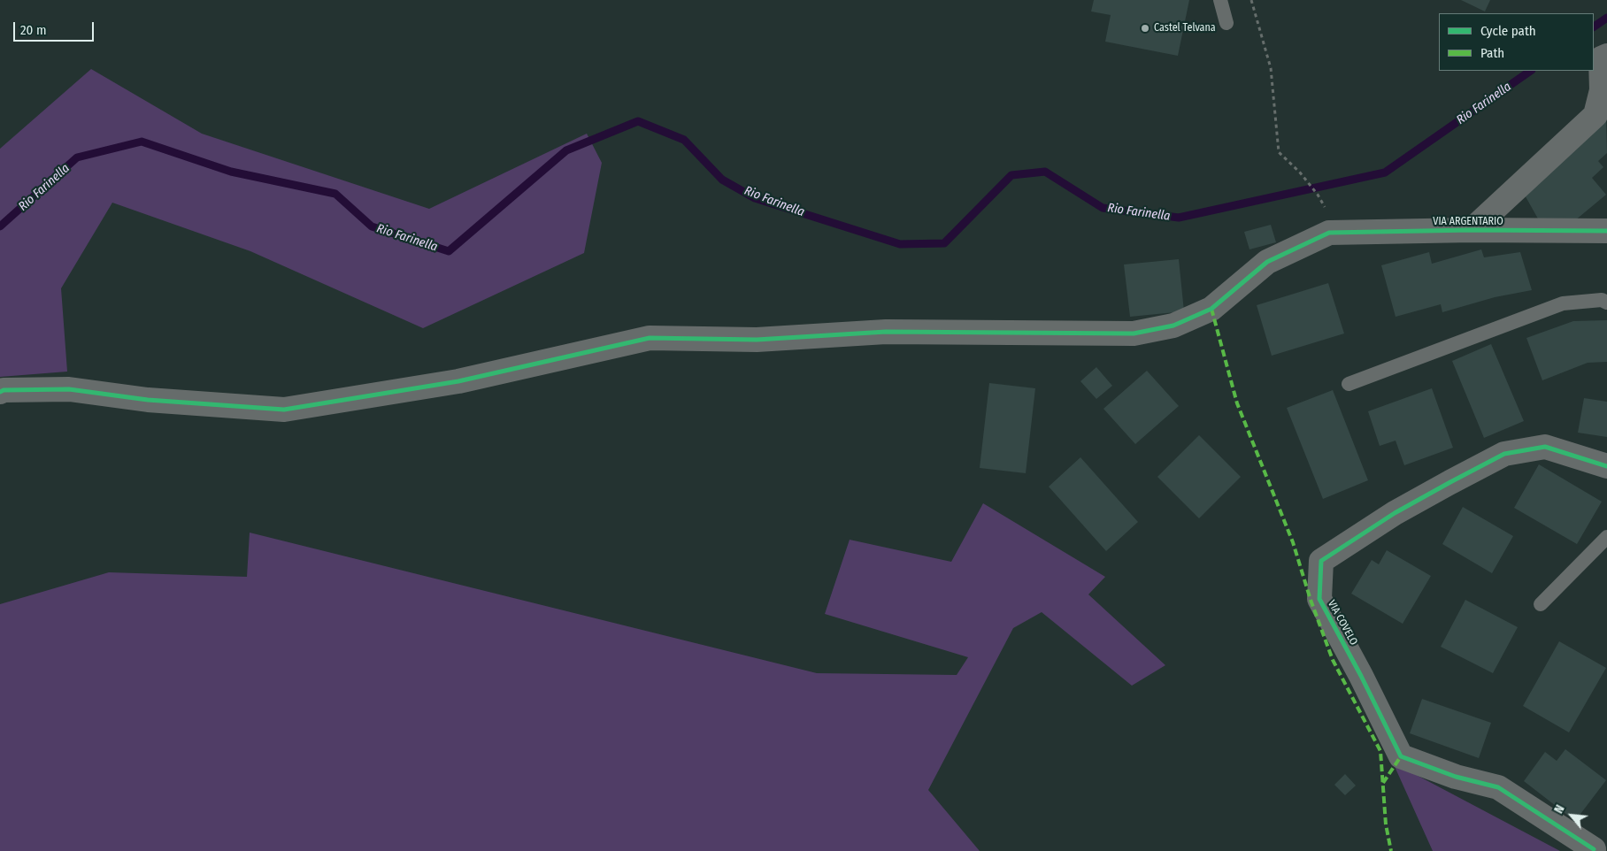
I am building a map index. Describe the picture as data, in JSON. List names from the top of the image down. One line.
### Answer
{"streets":{"street":["VIA ARGENTARIO","VIA COVELO"]},"water":["Rio Farinella"],"places":["Castel Telvana"],"legend":["Cycle path","Path"],"scale_bar":"20 m","north":"top left"}
